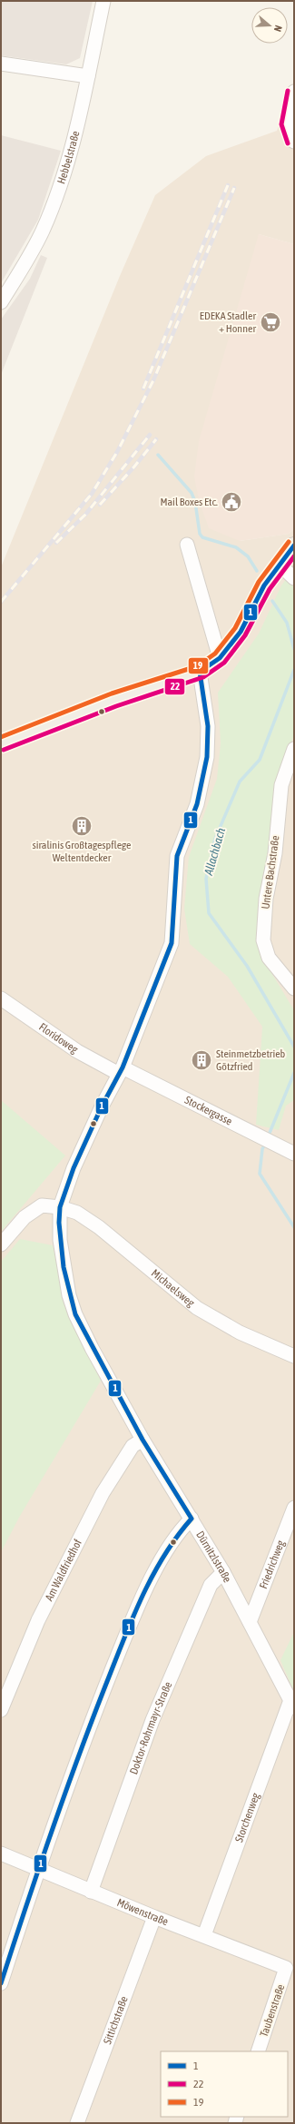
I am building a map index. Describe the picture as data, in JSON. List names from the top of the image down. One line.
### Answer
{"streets":{"street":["Hebbelstraße","Untere Bachstraße","Floridoweg","Stockergasse","Michaelsweg","Dürnitzlstraße","Friedrichweg","Am Waldfriedhof","Doktor-Rohrmayr-Straße","Storchenweg","Möwenstraße","Taubenstraße","Sittichstraße"]},"crossings":[["Floridoweg","Stockergasse"],["Floridoweg","Dürnitzlstraße"],["Stockergasse","Dürnitzlstraße"],["Michaelsweg","Dürnitzlstraße"],["Dürnitzlstraße","Friedrichweg"],["Dürnitzlstraße","Am Waldfriedhof"],["Dürnitzlstraße","Doktor-Rohrmayr-Straße"],["Dürnitzlstraße","Storchenweg"],["Doktor-Rohrmayr-Straße","Möwenstraße"],["Storchenweg","Möwenstraße"],["Möwenstraße","Taubenstraße"],["Möwenstraße","Sittichstraße"]],"water":["Allachbach"],"places":{"supermarket":["EDEKA Stadler + Honner"],"public building":["Mail Boxes Etc."],"building":["siralinis Großtagespflege Weltentdecker","Steinmetzbetrieb Götzfried"]},"lines":["transit line 22","transit line 19","transit line 1"],"legend":["1","22","19"],"north":"right"}
